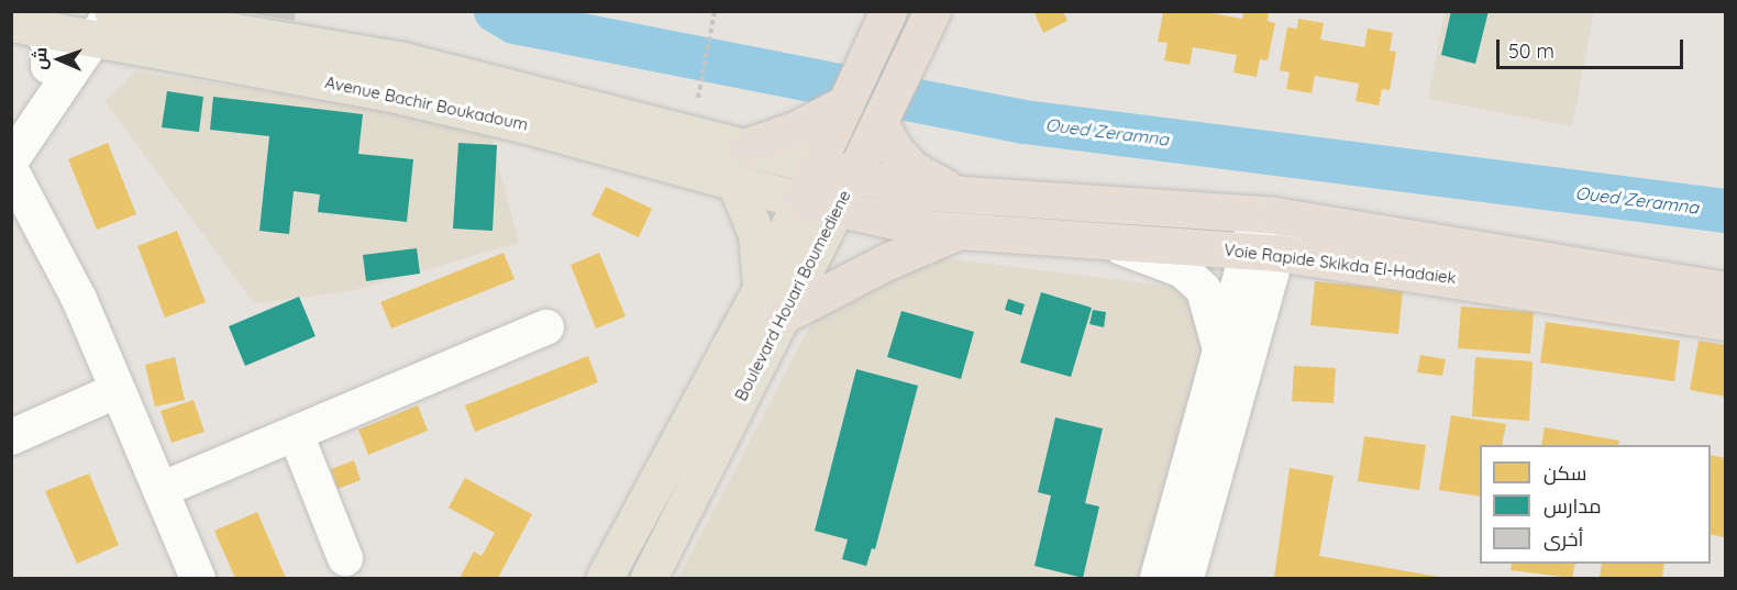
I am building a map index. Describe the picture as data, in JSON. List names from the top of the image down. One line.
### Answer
{"streets":{"highway":["Avenue Bachir Boukadoum","Voie Rapide Skikda El-Hadaiek","Boulevard Houari Boumediene"]},"crossings":[["Avenue Bachir Boukadoum","Voie Rapide Skikda El-Hadaiek"],["Avenue Bachir Boukadoum","Boulevard Houari Boumediene"],["Voie Rapide Skikda El-Hadaiek","Boulevard Houari Boumediene"]],"water":["Oued Zeramna"],"legend":["سكن","مدارس","أخرى"],"scale_bar":"50 m","north":"left"}
